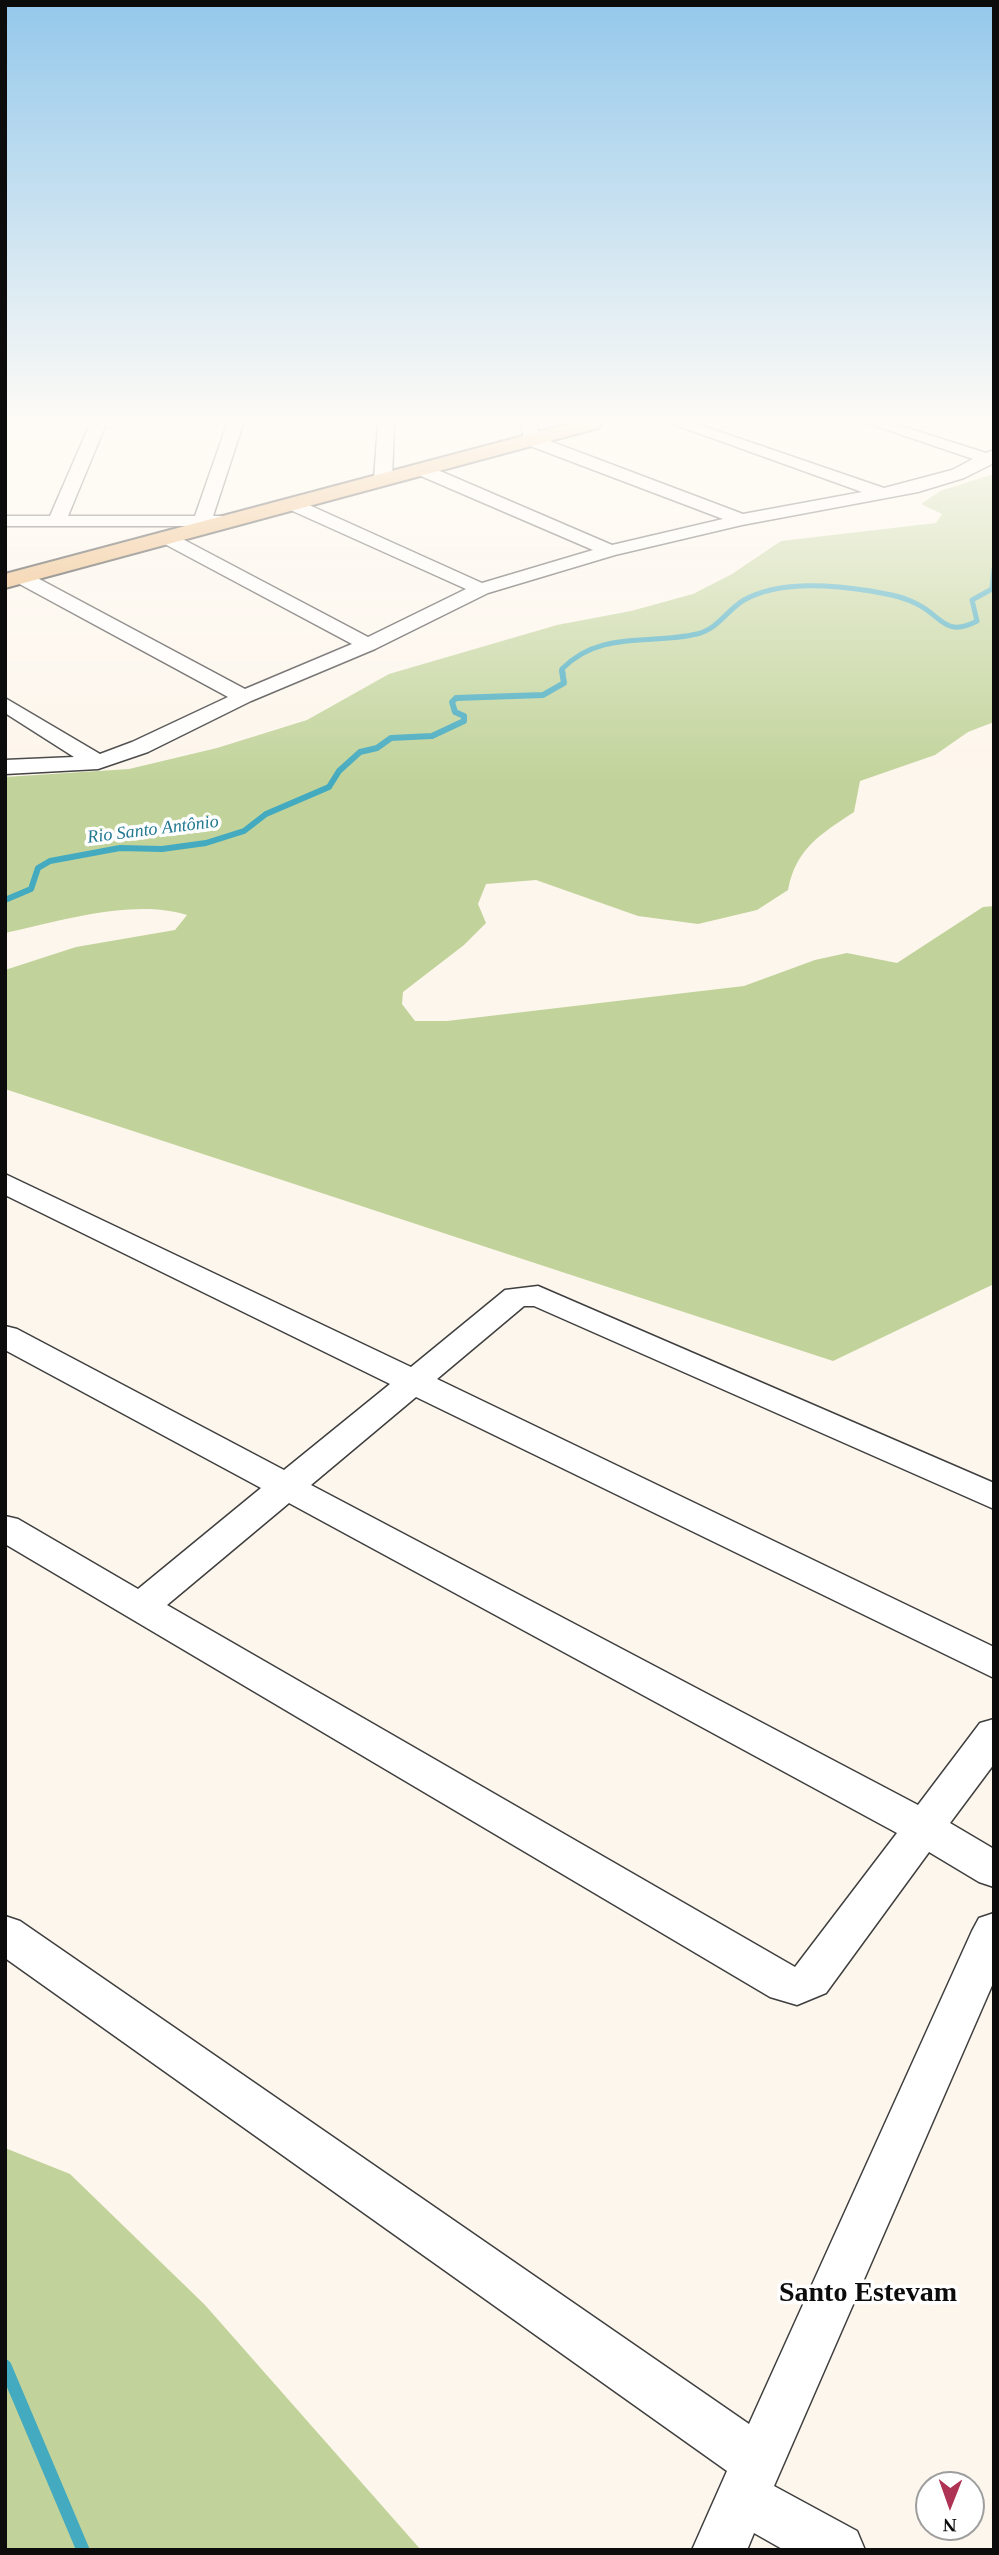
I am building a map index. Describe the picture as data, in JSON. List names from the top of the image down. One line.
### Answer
{"districts":["Santo Estevam"],"water":["Rio Santo Antônio"],"north":"bottom"}
